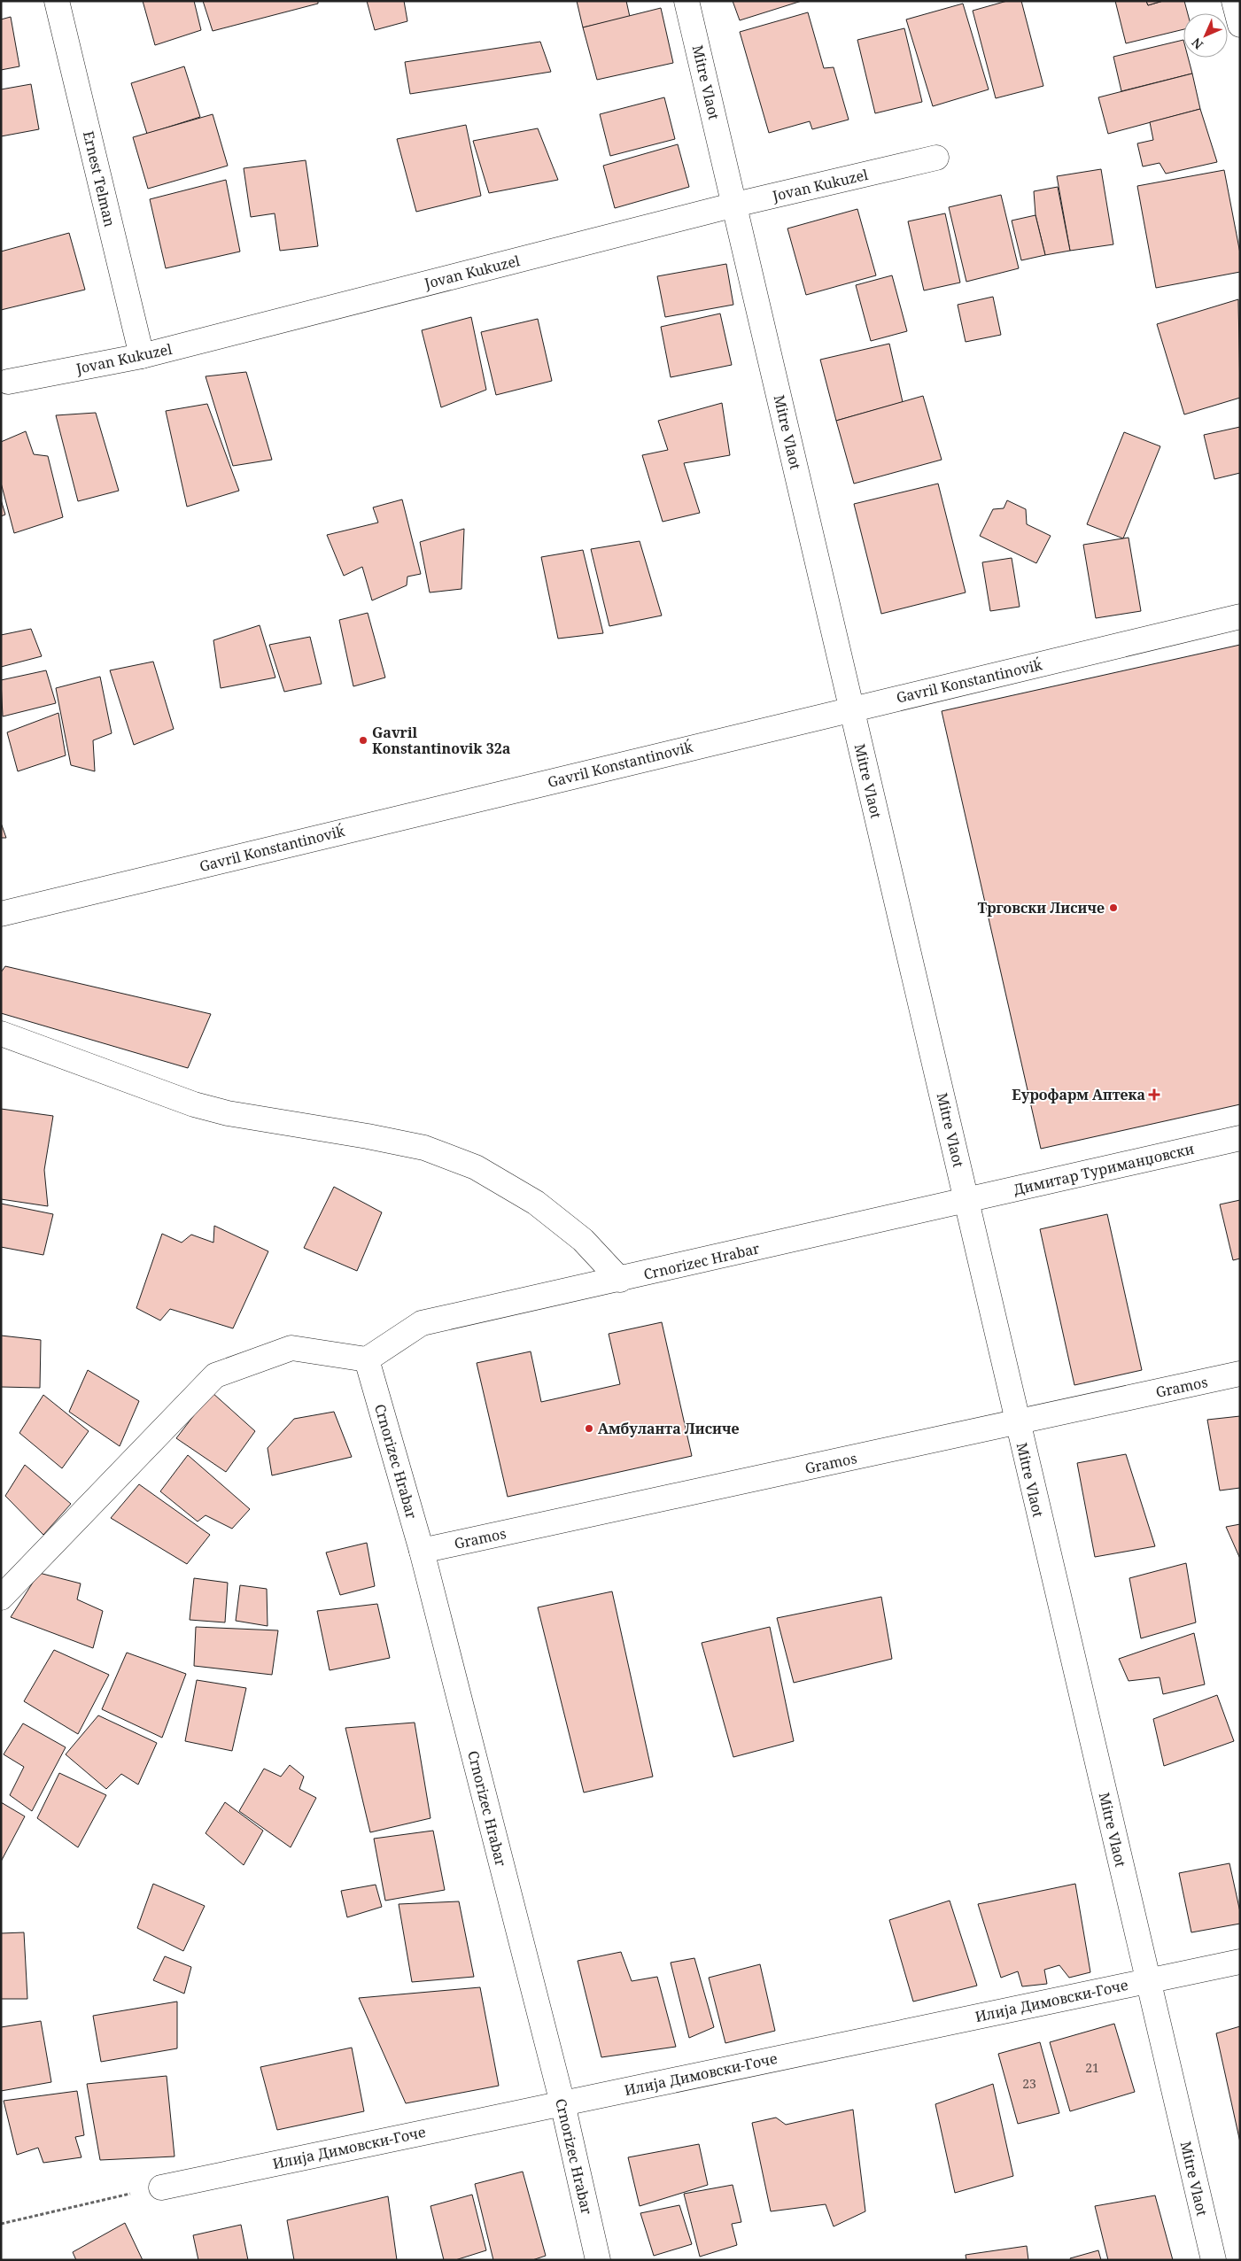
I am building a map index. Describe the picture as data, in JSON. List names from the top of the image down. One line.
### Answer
{"streets":{"street":["Mitre Vlaot","Ernest Telman","Jovan Kukuzel","Gavril Konstantinoviḱ","Димитар Туриманџовски","Crnorizec Hrabar","Gramos","Илија Димовски-Гоче"]},"crossings":[["Mitre Vlaot","Jovan Kukuzel"],["Mitre Vlaot","Gavril Konstantinoviḱ"],["Mitre Vlaot","Димитар Туриманџовски"],["Mitre Vlaot","Crnorizec Hrabar"],["Mitre Vlaot","Gramos"],["Mitre Vlaot","Илија Димовски-Гоче"],["Ernest Telman","Jovan Kukuzel"],["Димитар Туриманџовски","Crnorizec Hrabar"],["Crnorizec Hrabar","Gramos"],["Crnorizec Hrabar","Илија Димовски-Гоче"]],"places":{"other":["Gavril Konstantinovik 32a","Трговски Лисиче","Амбуланта Лисиче"],"health":["Еурофарм Аптека"]},"house_numbers":["21","23"],"north":"bottom left"}
